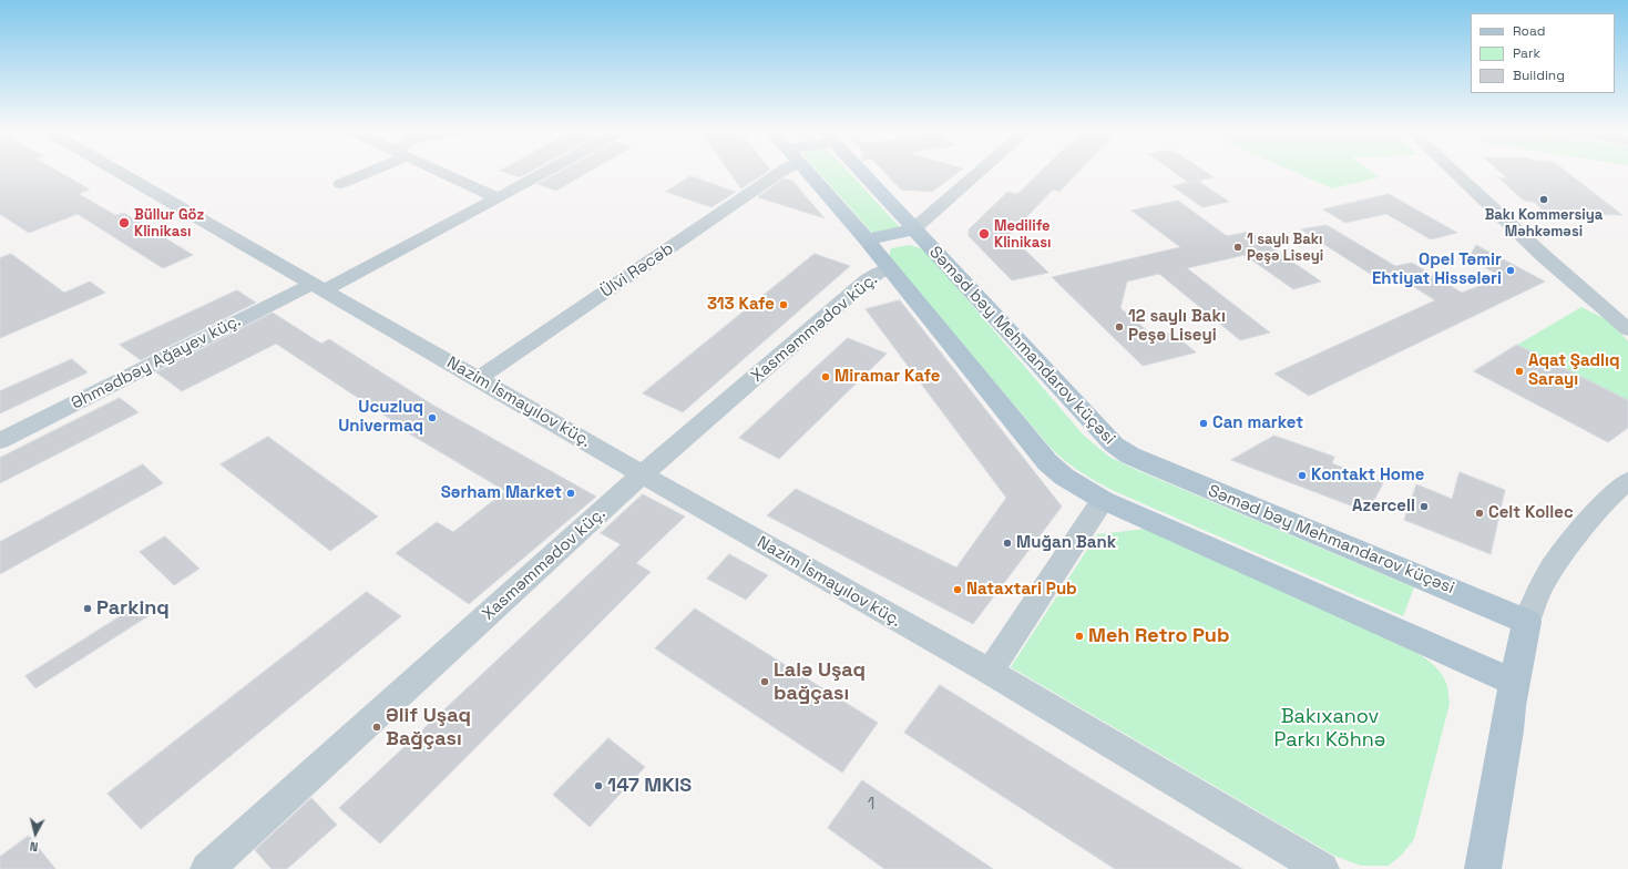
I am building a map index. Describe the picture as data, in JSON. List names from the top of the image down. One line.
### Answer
{"streets":{"main road":["Səməd bəy Mehmandarov küçəsi"],"street":["Ülvi Rəcəb","Xasməmmədov küç.","Əhmədbəy Ağayev küç.","Nazim İsmayılov küç."]},"crossings":[["Ülvi Rəcəb","Nazim İsmayılov küç."],["Xasməmmədov küç.","Nazim İsmayılov küç."],["Əhmədbəy Ağayev küç.","Nazim İsmayılov küç."]],"parks":["Bakıxanov Parkı Köhnə"],"places":["Bakı Kommersiya Məhkəməsi","Büllur Göz Klinikası","Medilife Klinikası","1 saylı Bakı Peşə Liseyi","Opel Təmir Ehtiyat Hissələri","313 Kafe","12 saylı Bakı Peşə Liseyi","Aqat Şadlıq Sarayı","Miramar Kafe","Ucuzluq Univermaq","Can market","Kontakt Home","Sərham Market","Azercell","Celt Kollec","Muğan Bank","Nataxtari Pub","Parkinq","Meh Retro Pub","Lalə Uşaq bağçası","Əlif Uşaq Bağçası","147 MKIS"],"house_numbers":["1"],"legend":["Road","Park","Building"],"north":"bottom"}
